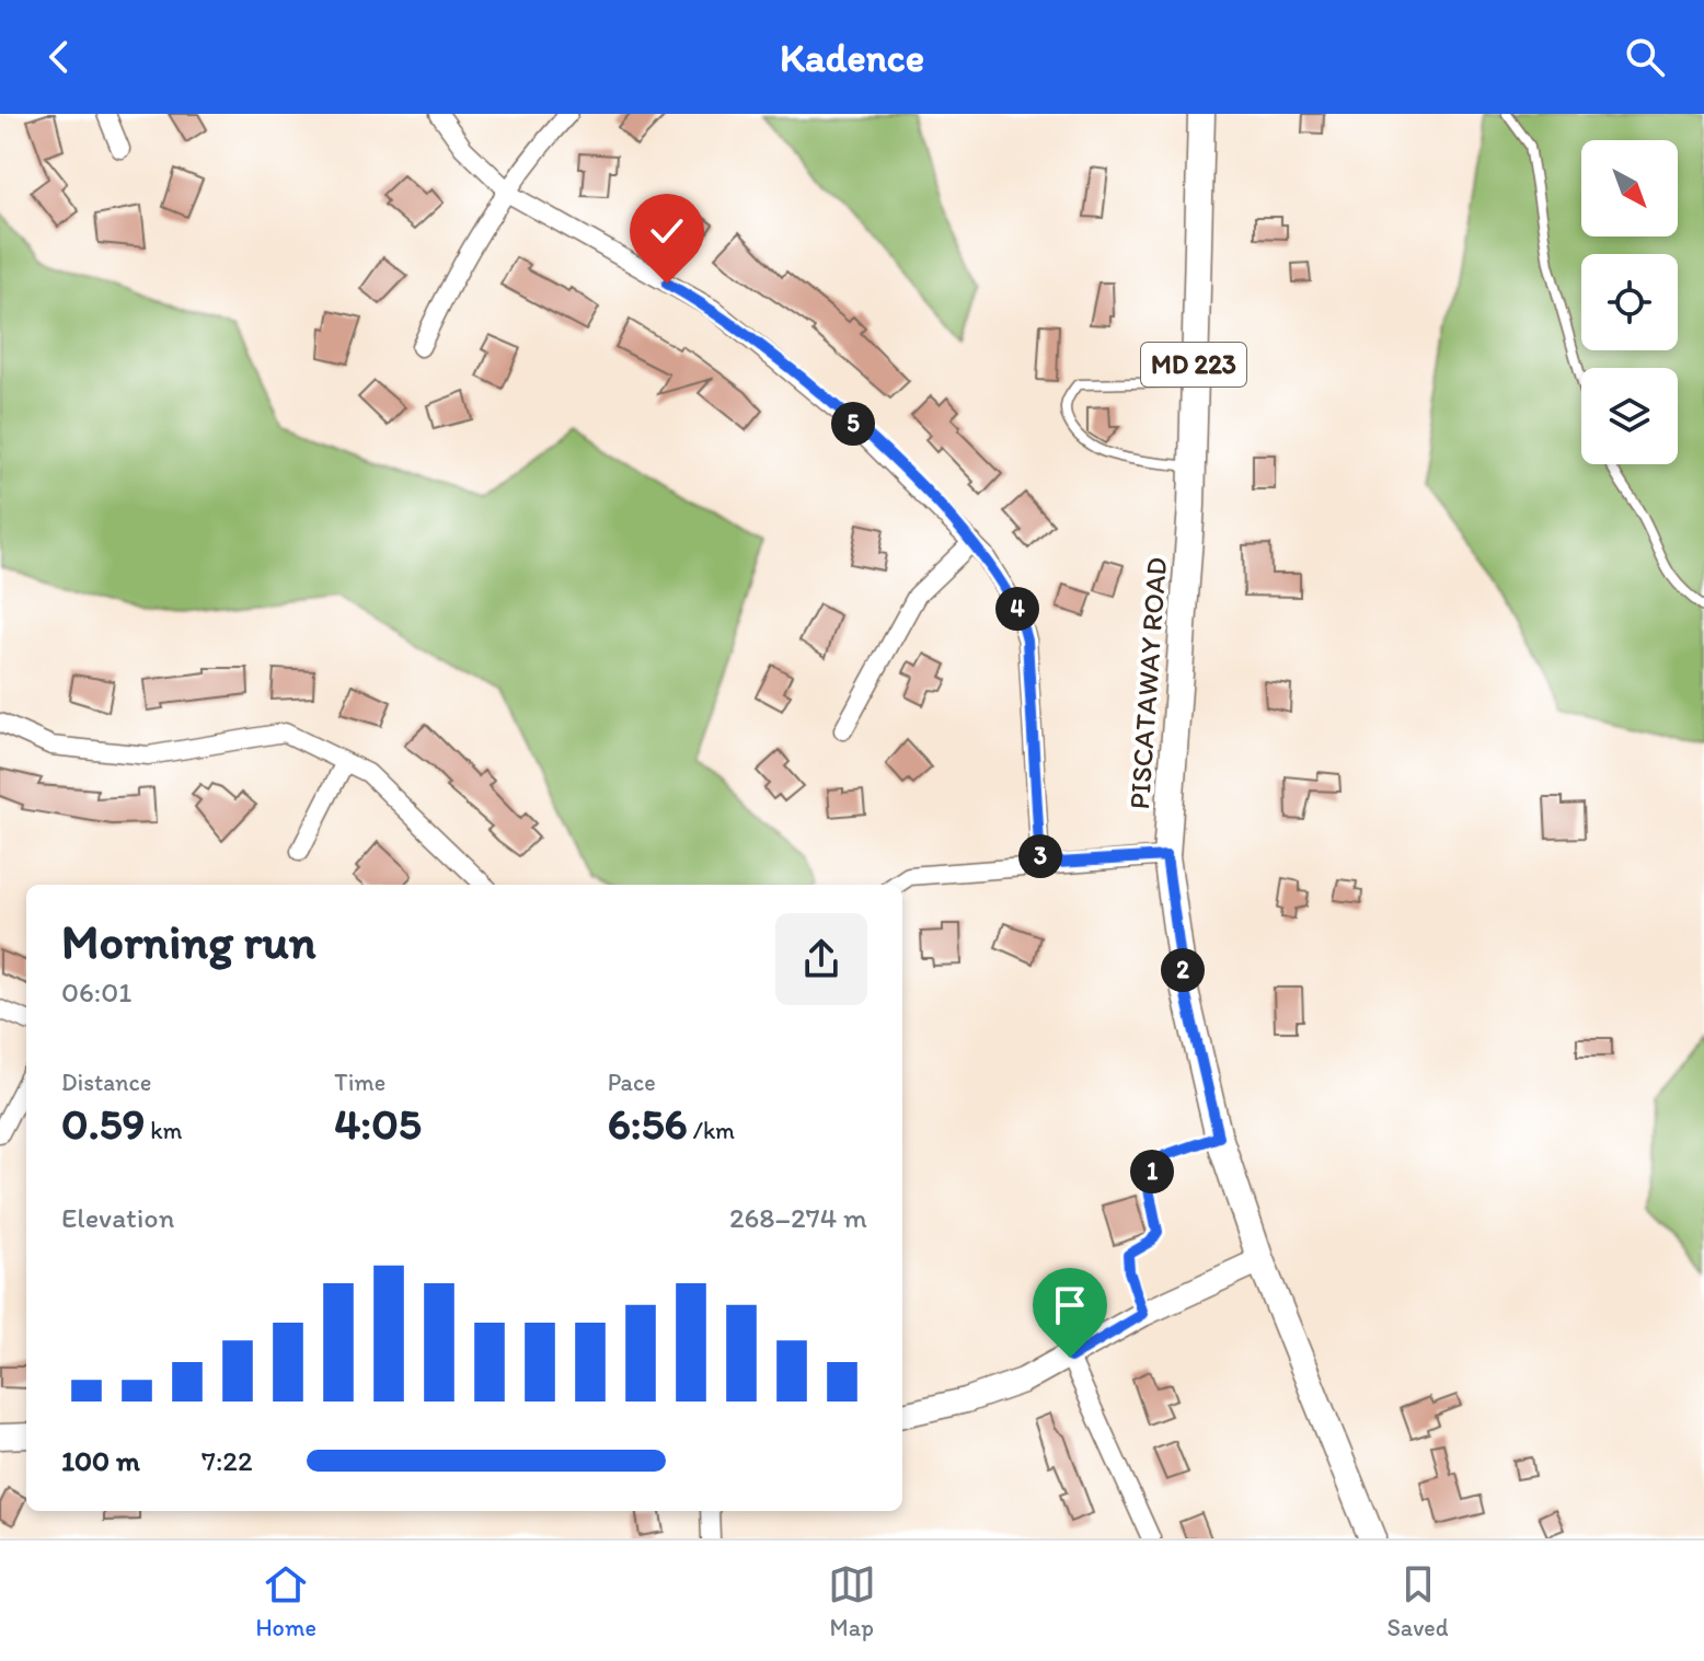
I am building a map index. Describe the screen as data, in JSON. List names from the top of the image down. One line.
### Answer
{"streets":{"main road":["MD 223","PISCATAWAY ROAD"]},"north":"bottom right","page":{"header":"Kadence","pins":["5","4","3","2","1"],"heading":["Morning run","06:01"],"stats":[["Distance","0.59 km"],["Time","4:05"],["Pace","6:56 /km"]],"chart":["Elevation","268–274 m"],"list":[{"name":"100 m","note":"7:22"}],"tabs":["Home","Map","Saved"]}}
